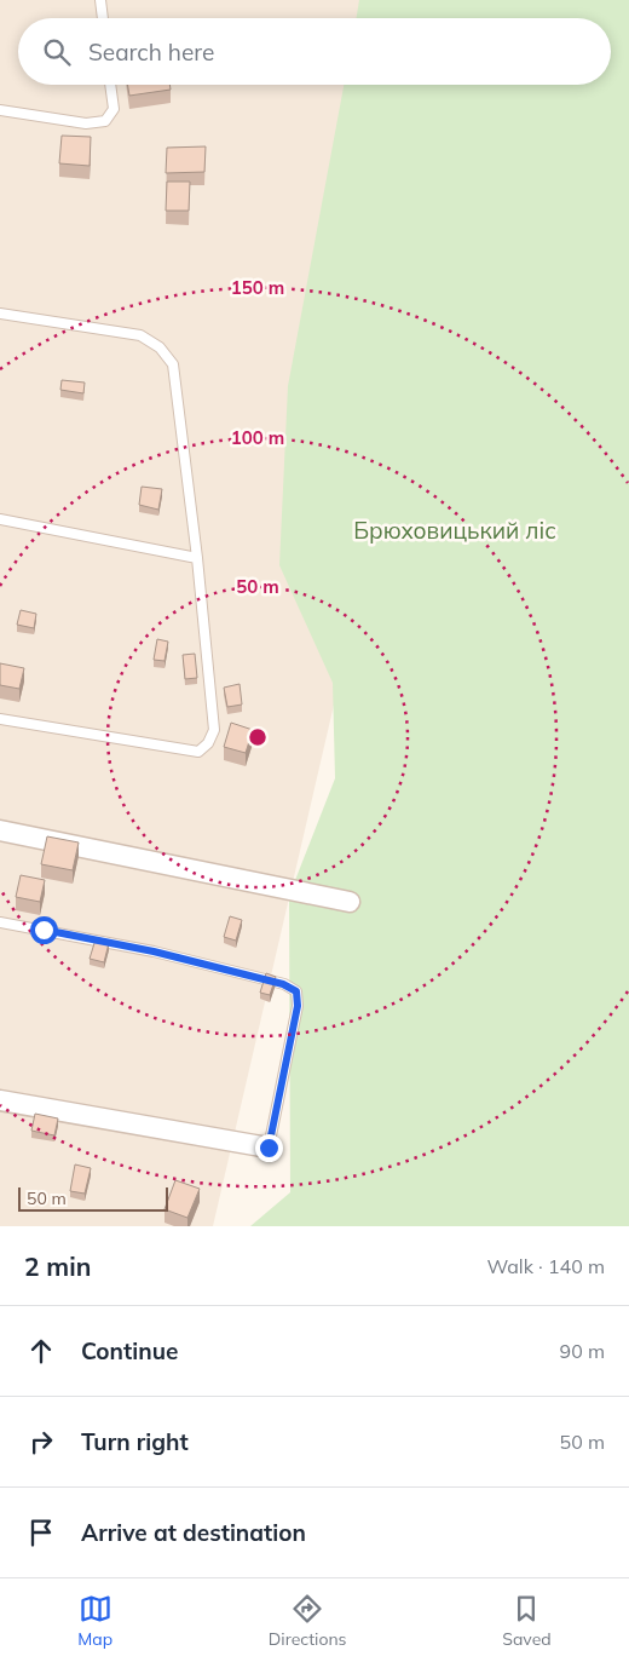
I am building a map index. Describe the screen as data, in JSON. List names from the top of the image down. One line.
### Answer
{"parks":["Брюховицький ліс"],"scale_bar":"50 m","page":{"search":"Search here","scale":"50 m","heading":["2 min","Walk · 140 m"],"list":[["Continue","90 m"],["Turn right","50 m"],"Arrive at destination"],"nav":["Map","Directions","Saved"]},"rings":["150 m","100 m","50 m"]}
